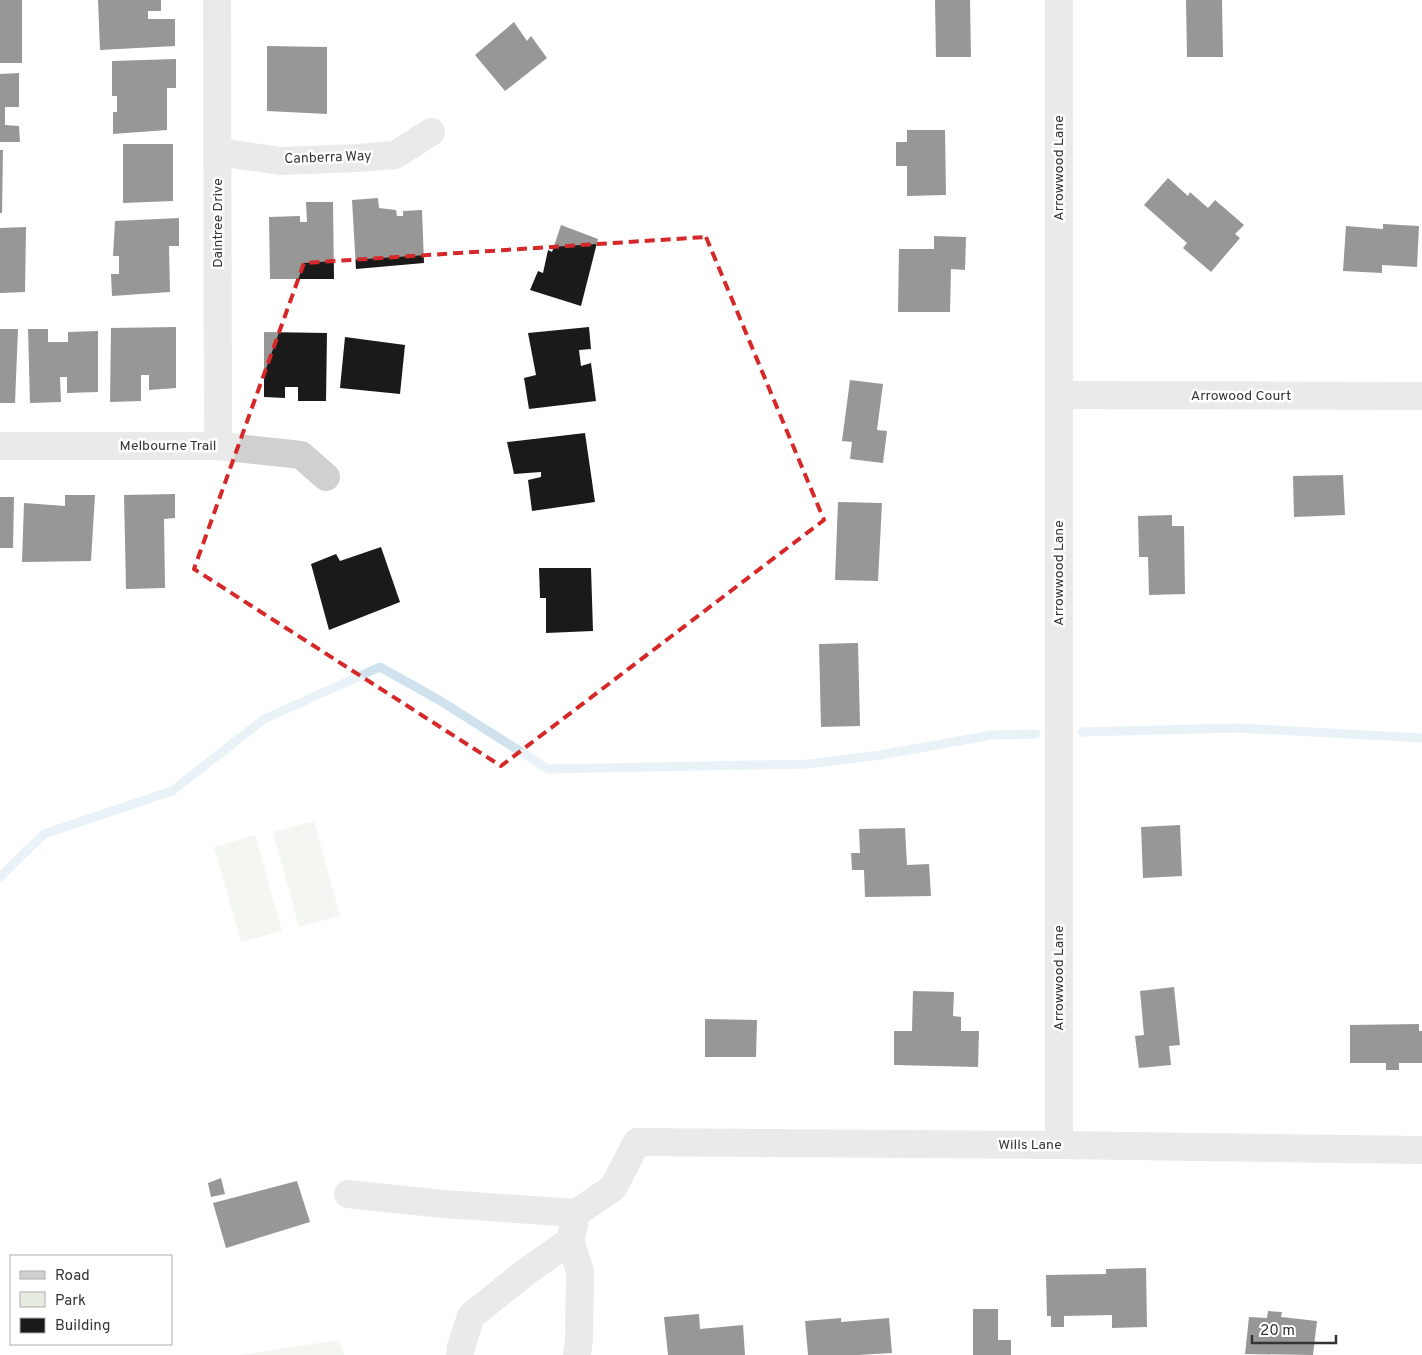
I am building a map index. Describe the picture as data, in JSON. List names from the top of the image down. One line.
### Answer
{"streets":{"street":["Canberra Way","Arrowwood Lane","Daintree Drive","Arrowood Court","Melbourne Trail","Wills Lane"]},"crossings":[["Canberra Way","Daintree Drive"],["Arrowwood Lane","Arrowood Court"],["Arrowwood Lane","Wills Lane"],["Daintree Drive","Melbourne Trail"]],"legend":["Road","Park","Building"],"scale_bar":"20 m"}
